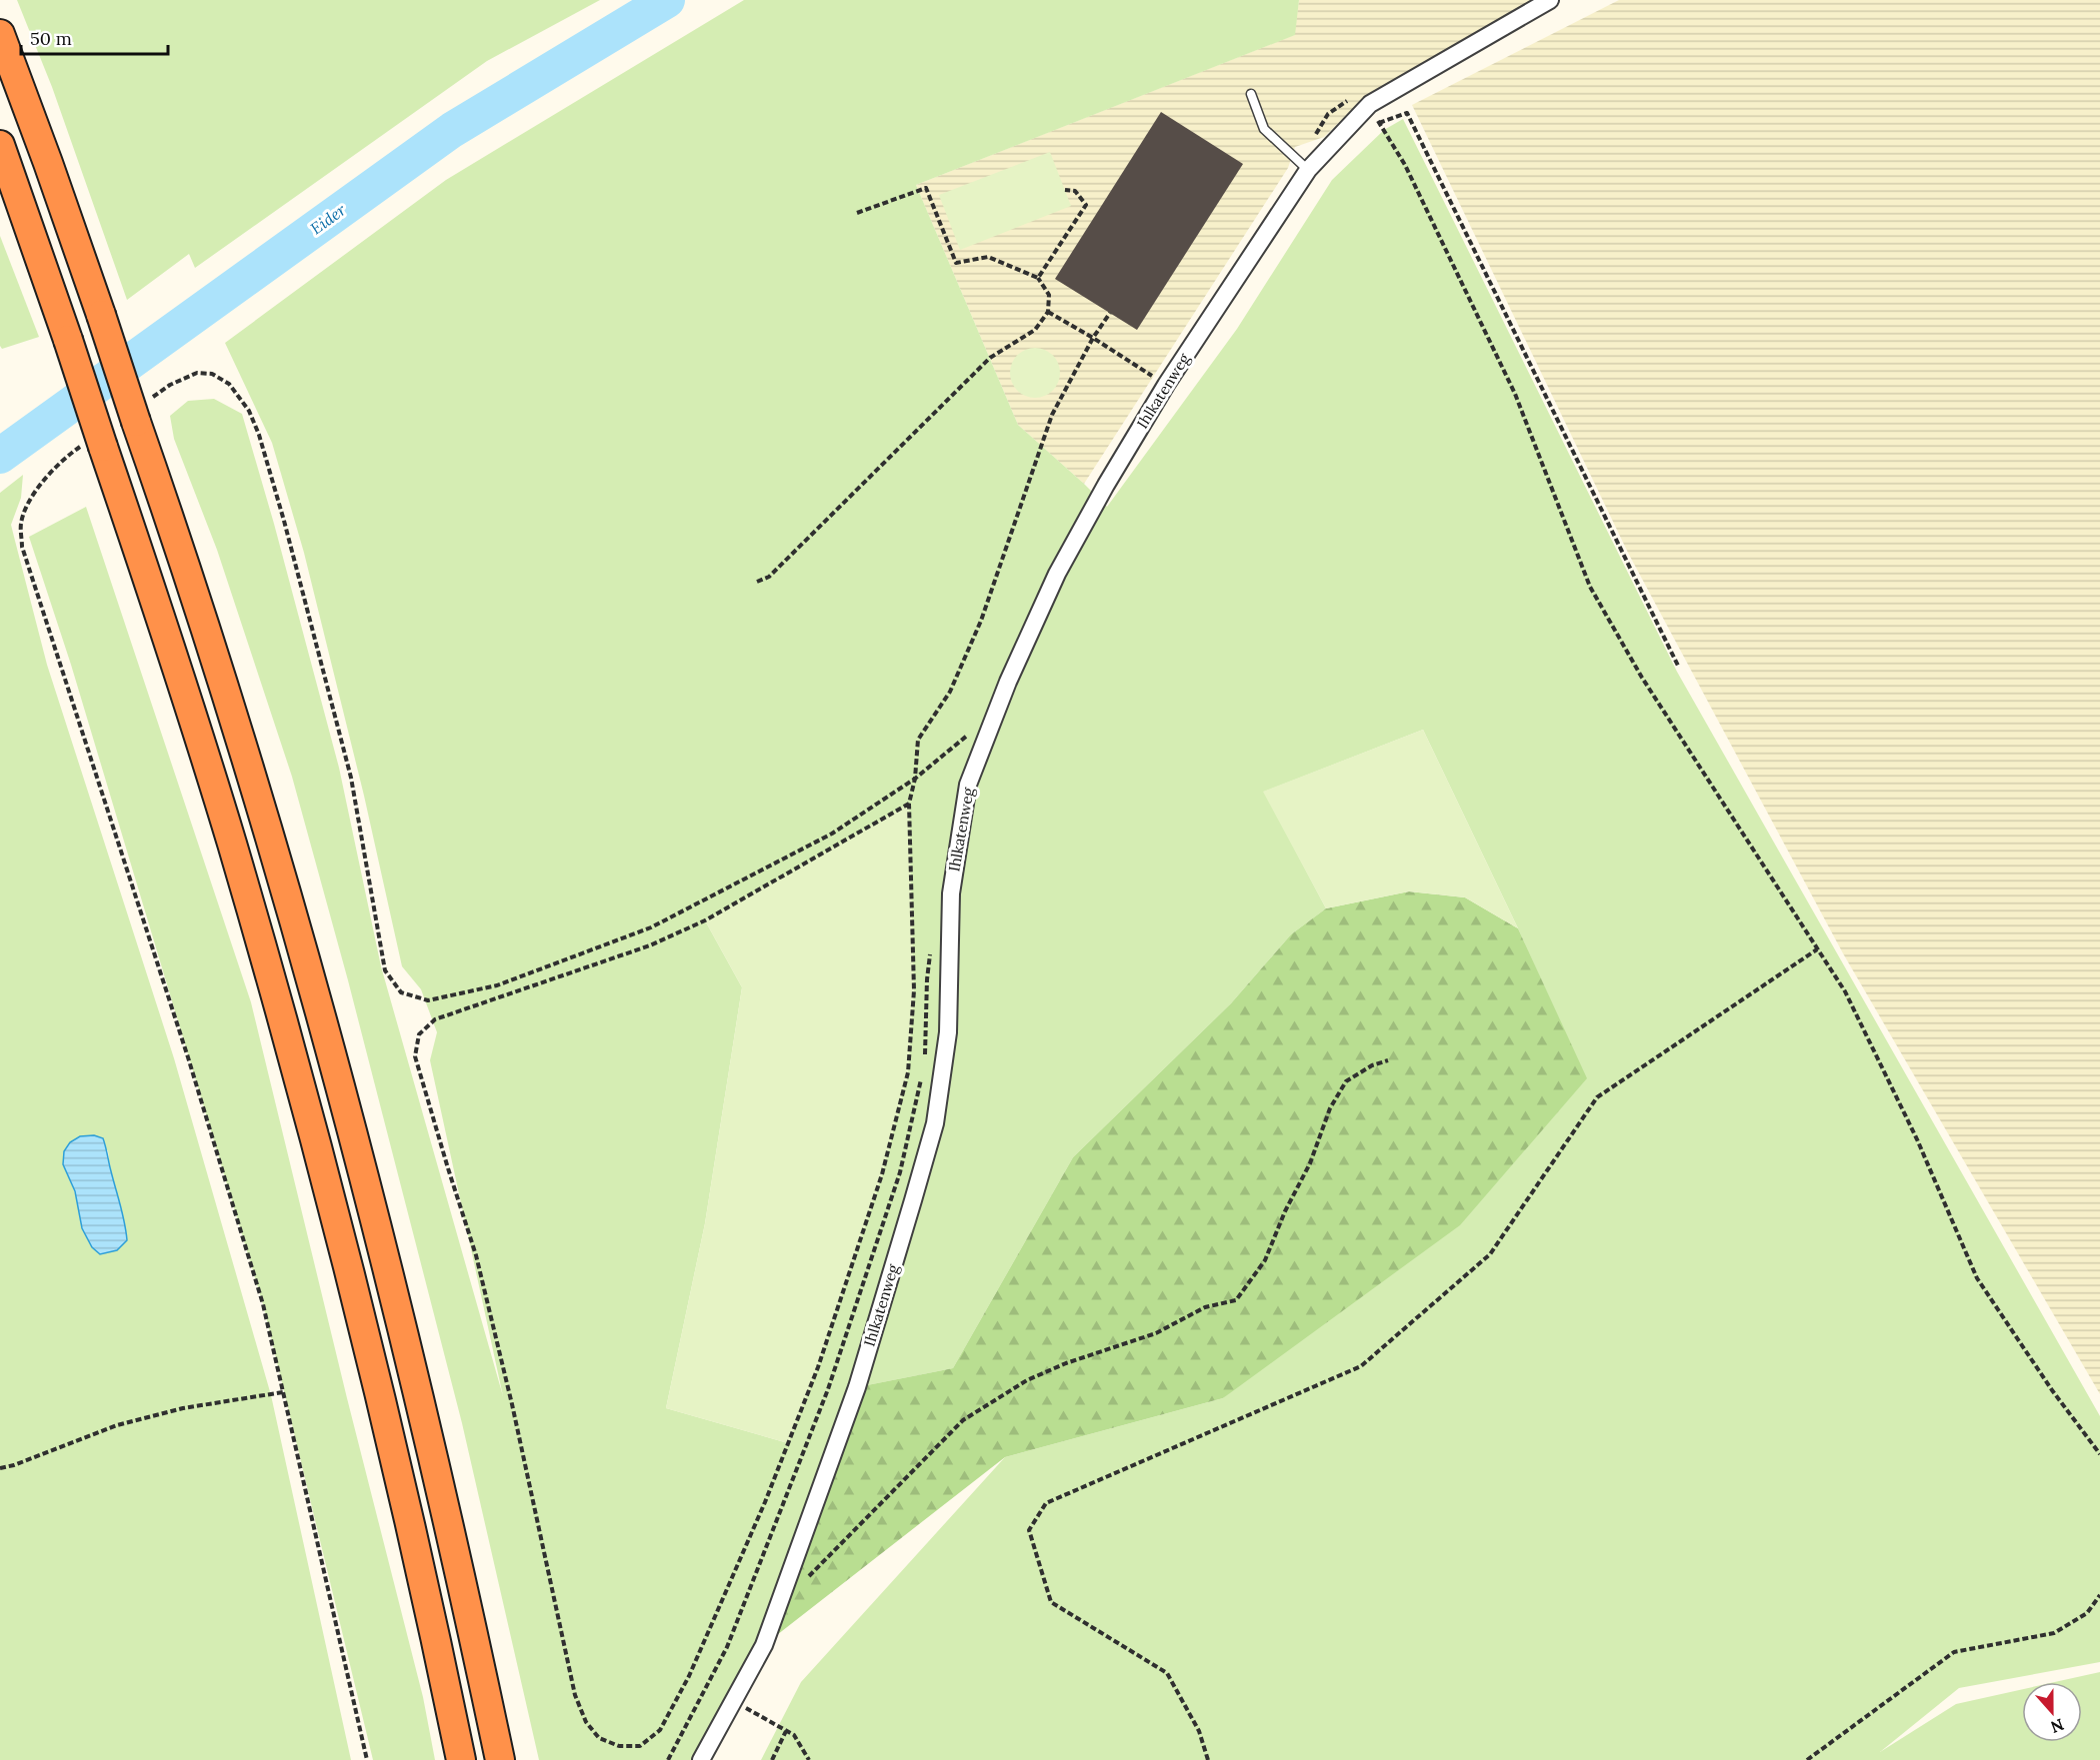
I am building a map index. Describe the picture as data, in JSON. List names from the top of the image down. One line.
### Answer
{"streets":{"street":["Ihlkatenweg"]},"water":["Eider"],"scale_bar":"50 m","north":"bottom"}
